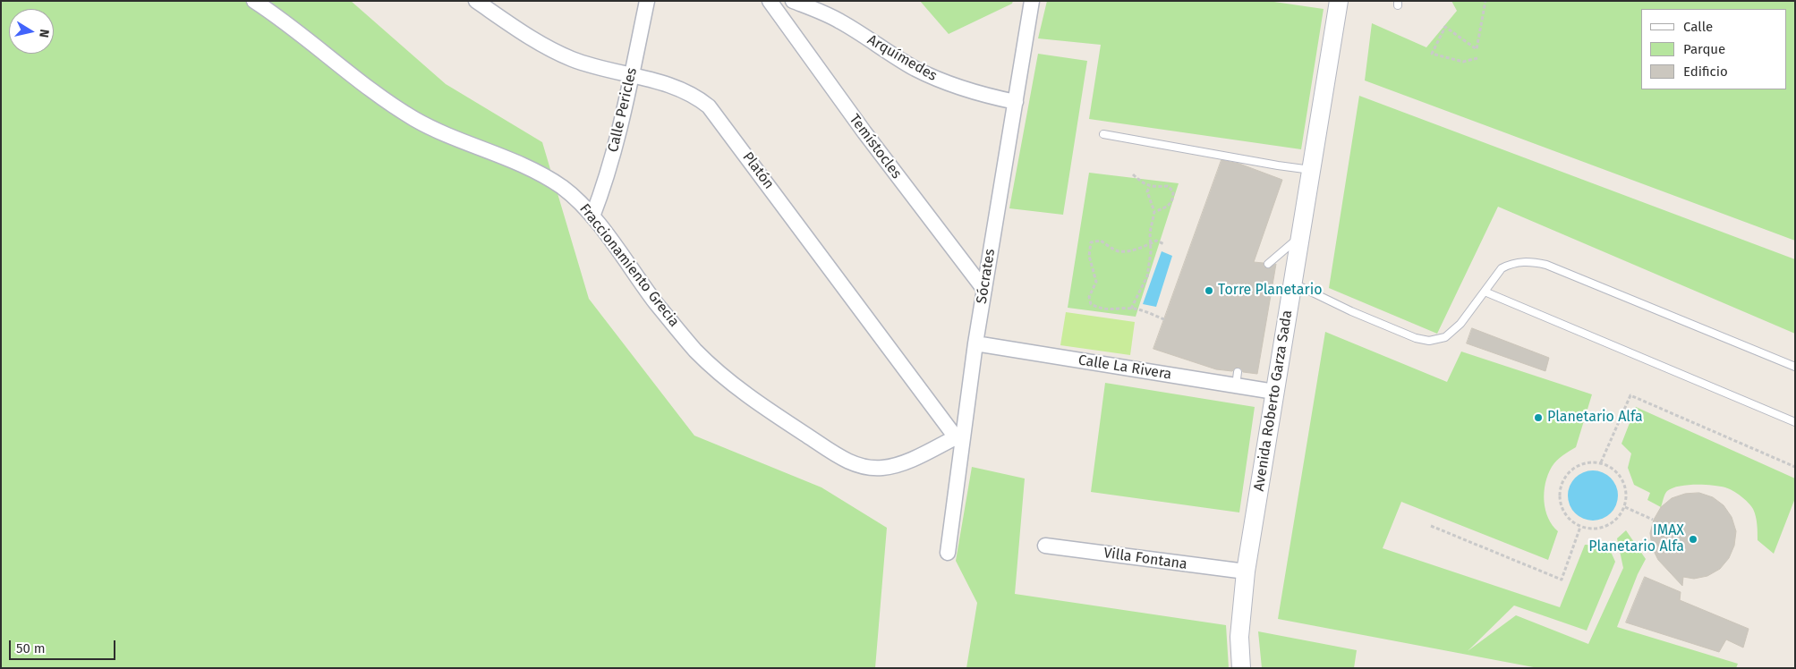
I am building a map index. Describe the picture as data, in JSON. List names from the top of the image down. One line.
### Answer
{"streets":{"street":["Arquímedes","Calle Pericles","Temístocles","Platón","Fraccionamiento Grecia","Sócrates","Calle La Rivera","Avenida Roberto Garza Sada","Villa Fontana"]},"crossings":[["Arquímedes","Sócrates"],["Calle Pericles","Platón"],["Calle Pericles","Fraccionamiento Grecia"],["Temístocles","Sócrates"],["Platón","Fraccionamiento Grecia"],["Platón","Sócrates"],["Fraccionamiento Grecia","Sócrates"],["Sócrates","Calle La Rivera"],["Calle La Rivera","Avenida Roberto Garza Sada"],["Avenida Roberto Garza Sada","Villa Fontana"]],"places":["Torre Planetario","Planetario Alfa","IMAX Planetario Alfa"],"legend":["Calle","Parque","Edificio"],"scale_bar":"50 m","north":"right"}
